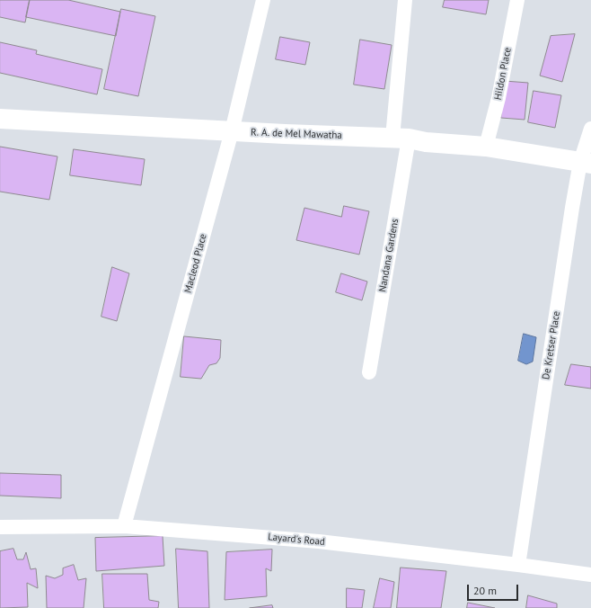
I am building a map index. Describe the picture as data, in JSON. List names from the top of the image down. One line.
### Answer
{"streets":{"highway":["R. A. de Mel Mawatha"],"street":["Hildon Place","Nandana Gardens","Macleod Place","De Kretser Place","Layard's Road"]},"crossings":[["Hildon Place","R. A. de Mel Mawatha"],["R. A. de Mel Mawatha","Nandana Gardens"],["R. A. de Mel Mawatha","Macleod Place"],["R. A. de Mel Mawatha","De Kretser Place"],["Macleod Place","Layard's Road"],["De Kretser Place","Layard's Road"]],"scale_bar":"20 m"}
